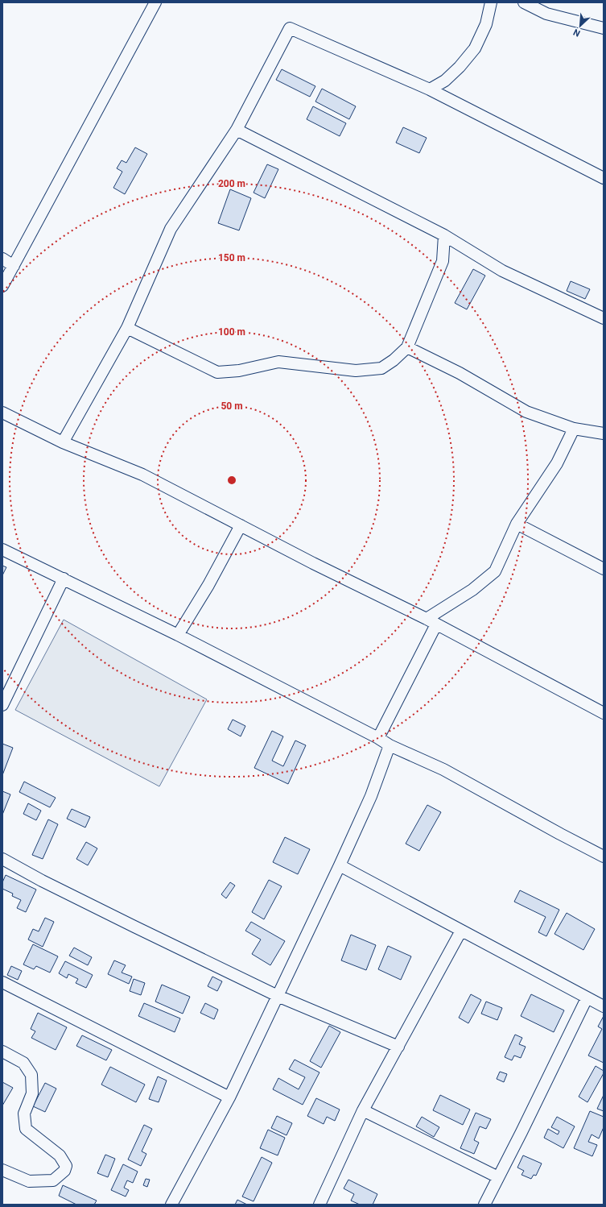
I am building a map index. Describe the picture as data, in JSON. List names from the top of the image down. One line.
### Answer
{"north":"bottom left","rings":["200 m","150 m","100 m","50 m"]}
